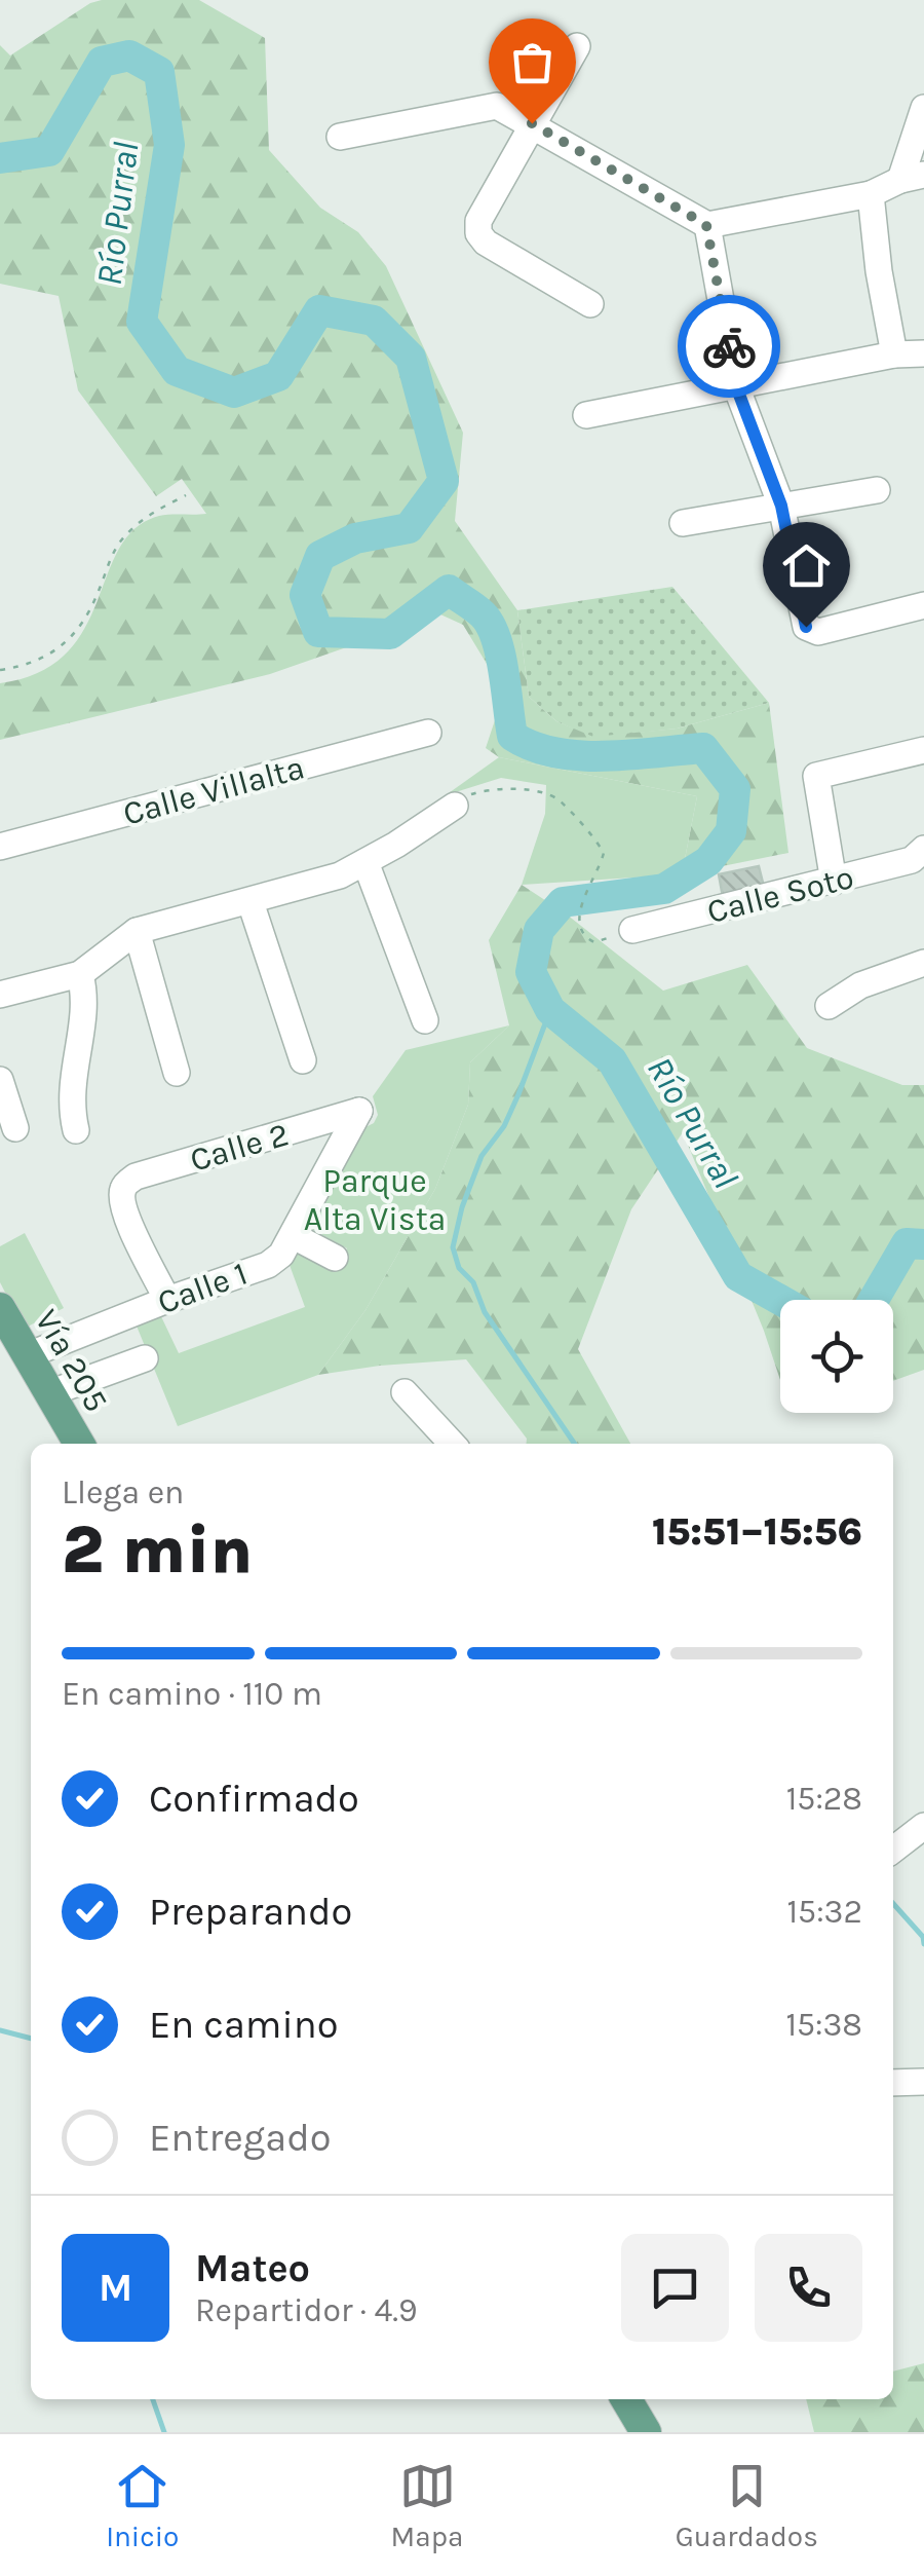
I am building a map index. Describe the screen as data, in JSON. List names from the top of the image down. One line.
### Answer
{"streets":{"main road":["Vía 205"],"street":["Calle Villalta","Calle Soto","Calle 2","Calle 1"]},"crossings":[["Calle 2","Calle 1"],["Calle 1","Vía 205"]],"water":["Río Purral"],"parks":["Parque Alta Vista"],"page":{"heading":["2 min","Llega en","15:51–15:56"],"panel":["Mateo","Repartidor · 4.9"],"bar":"En camino · 110 m","list":[["Confirmado","15:28"],["Preparando","15:32"],["En camino","15:38"],"Entregado"],"round":"M","tabs":["Inicio","Mapa","Guardados"]}}
